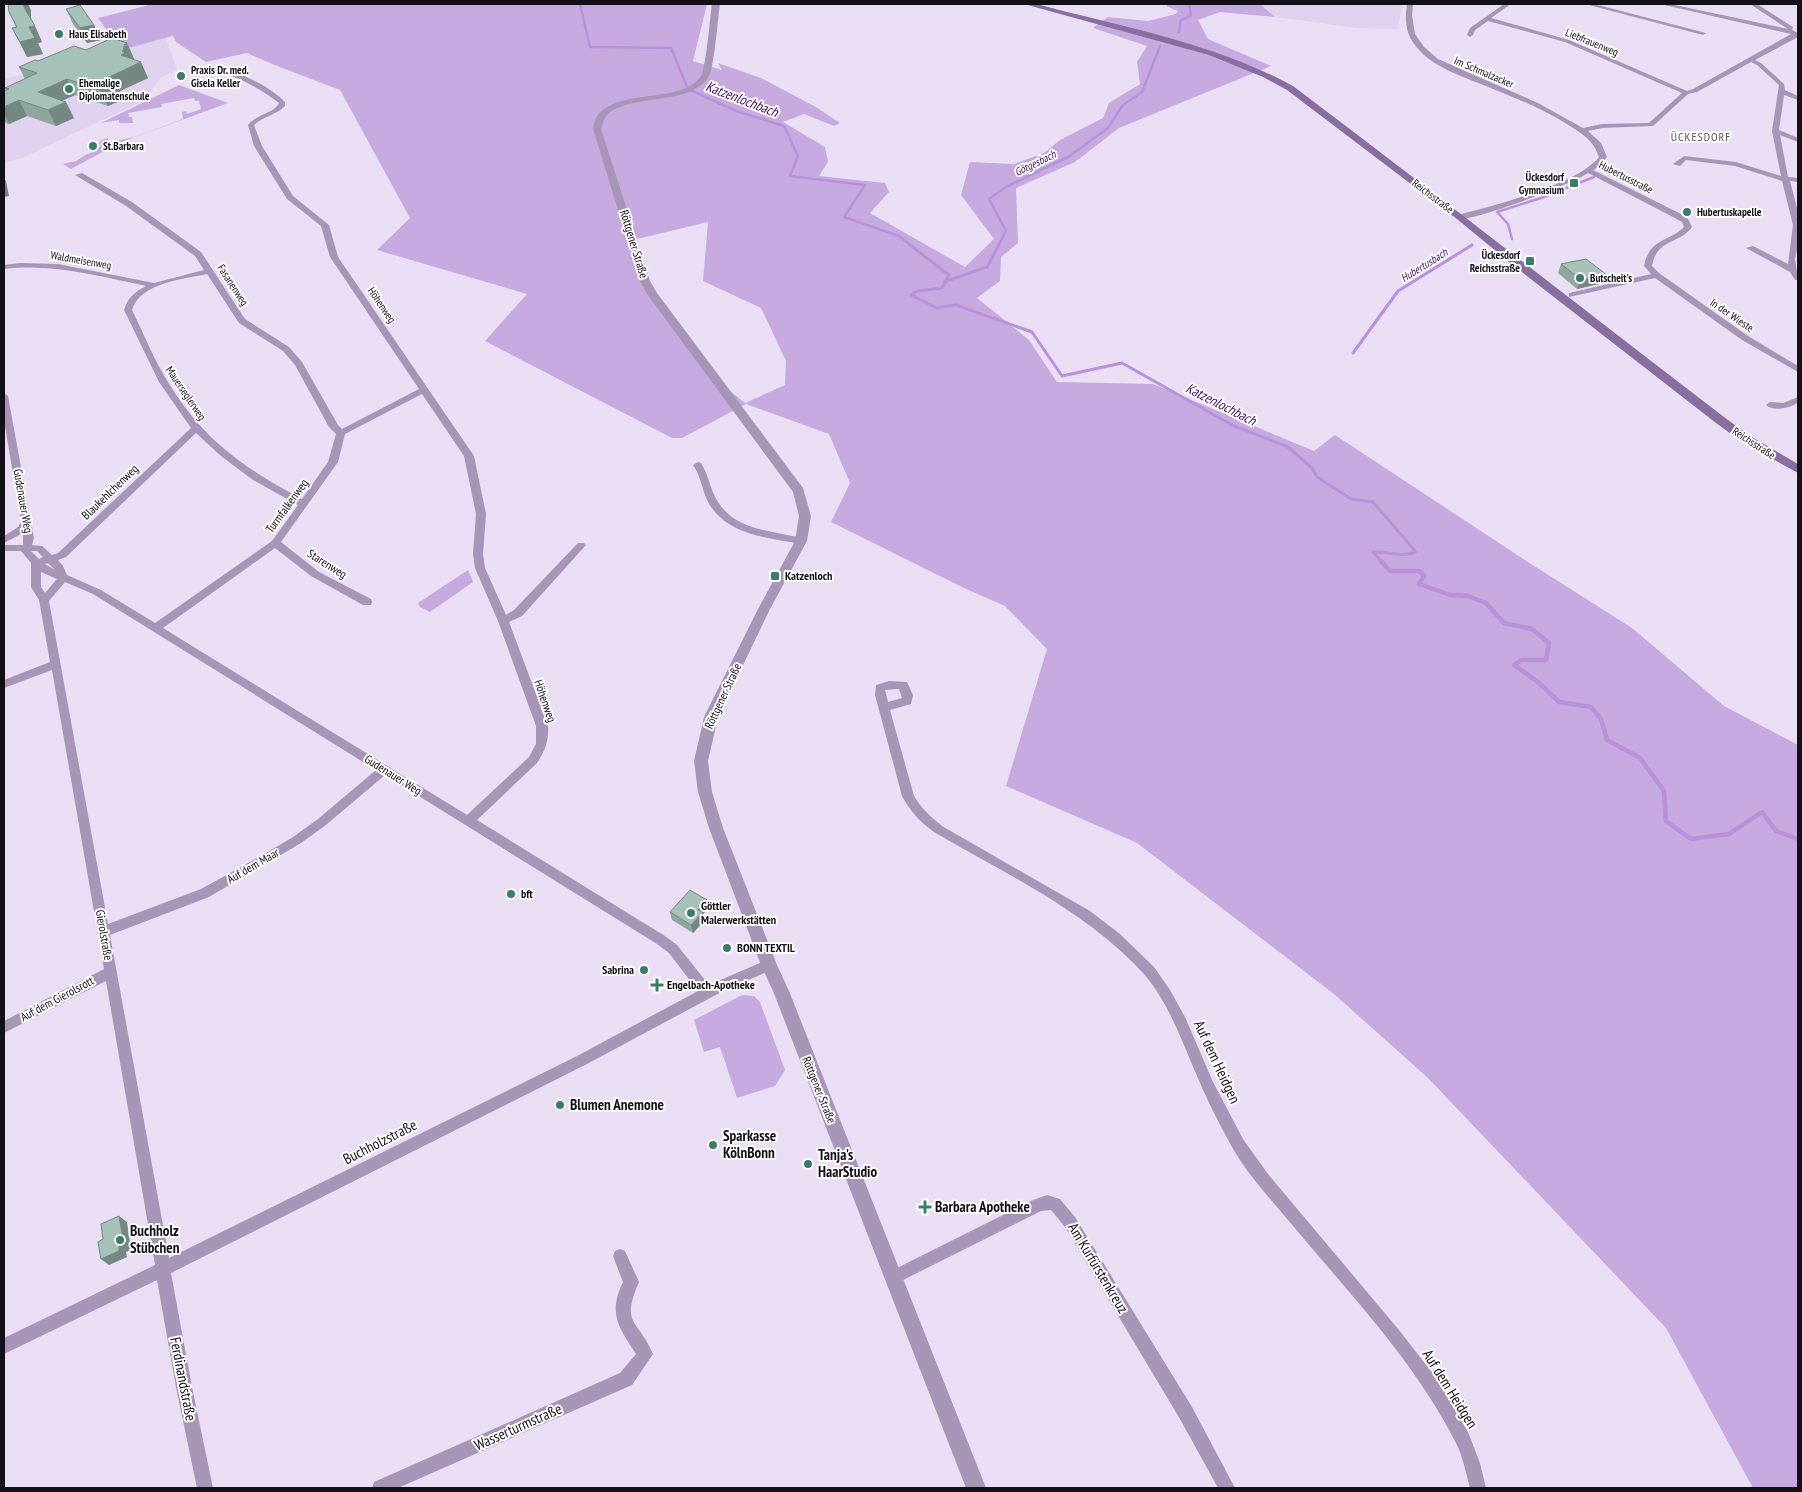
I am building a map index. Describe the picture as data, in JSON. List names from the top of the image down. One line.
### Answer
{"streets":{"main road":["Reichsstraße"],"street":["Liebfrauenweg","Im Schmalzacker","Hubertusstraße","Röttgener Straße","Waldmeisenweg","Fasanenweg","Höhenweg","In der Wieste","Mauerseglerweg","Blaukehlchenweg","Gudenauer Weg","Turmfalkenweg","Starenweg","Auf dem Maar","Gierolstraße","Auf dem Gierolsrott","Auf dem Heidgen","Buchholzstraße","Am Kurfürstenkreuz","Ferdinandstraße","Wasserturmstraße"]},"crossings":[["Im Schmalzacker","Hubertusstraße"],["Hubertusstraße","In der Wieste"],["Röttgener Straße","Buchholzstraße"],["Röttgener Straße","Am Kurfürstenkreuz"],["Waldmeisenweg","Mauerseglerweg"],["Fasanenweg","Mauerseglerweg"],["Fasanenweg","Turmfalkenweg"],["Höhenweg","Gudenauer Weg"],["Mauerseglerweg","Blaukehlchenweg"],["Mauerseglerweg","Turmfalkenweg"],["Blaukehlchenweg","Gudenauer Weg"],["Blaukehlchenweg","Gierolstraße"],["Gudenauer Weg","Turmfalkenweg"],["Gudenauer Weg","Auf dem Maar"],["Gudenauer Weg","Gierolstraße"],["Gudenauer Weg","Buchholzstraße"],["Turmfalkenweg","Starenweg"],["Auf dem Maar","Gierolstraße"],["Gierolstraße","Auf dem Gierolsrott"],["Gierolstraße","Buchholzstraße"],["Gierolstraße","Ferdinandstraße"],["Buchholzstraße","Ferdinandstraße"]],"districts":["ÜCKESDORF"],"water":["Katzenlochbach","Götgesbach","Hubertusbach"],"places":{"other":["Haus Elisabeth","Praxis Dr. med. Gisela Keller","Ehemalige Diplomatenschule","St.Barbara","Hubertuskapelle","Butscheit's","bft","Göttler Malerwerkstätten","BONN TEXTIL","Sabrina","Blumen Anemone","Sparkasse KölnBonn","Tanja's HaarStudio","Buchholz Stübchen"],"transit":["Ückesdorf Gymnasium","Ückesdorf Reichsstraße","Katzenloch"],"health":["Engelbach-Apotheke","Barbara Apotheke"]}}
